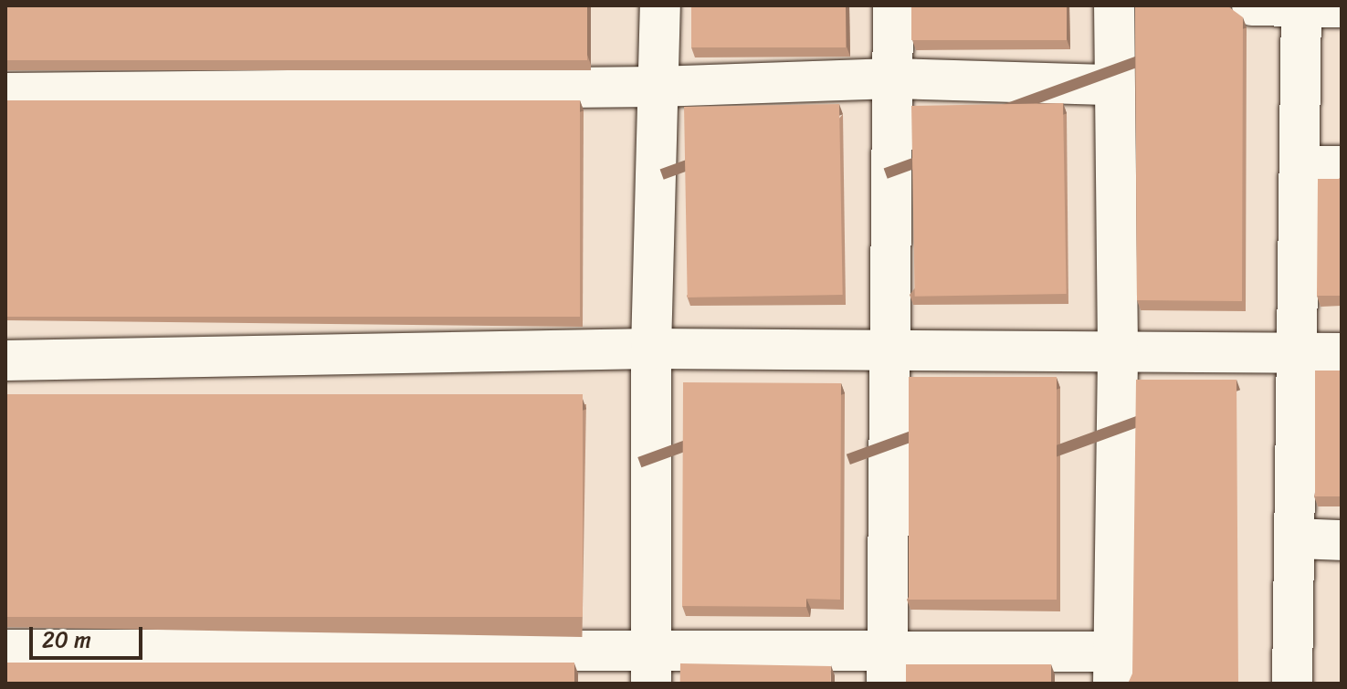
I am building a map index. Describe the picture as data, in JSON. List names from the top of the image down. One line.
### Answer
{"scale_bar":"20 m"}
